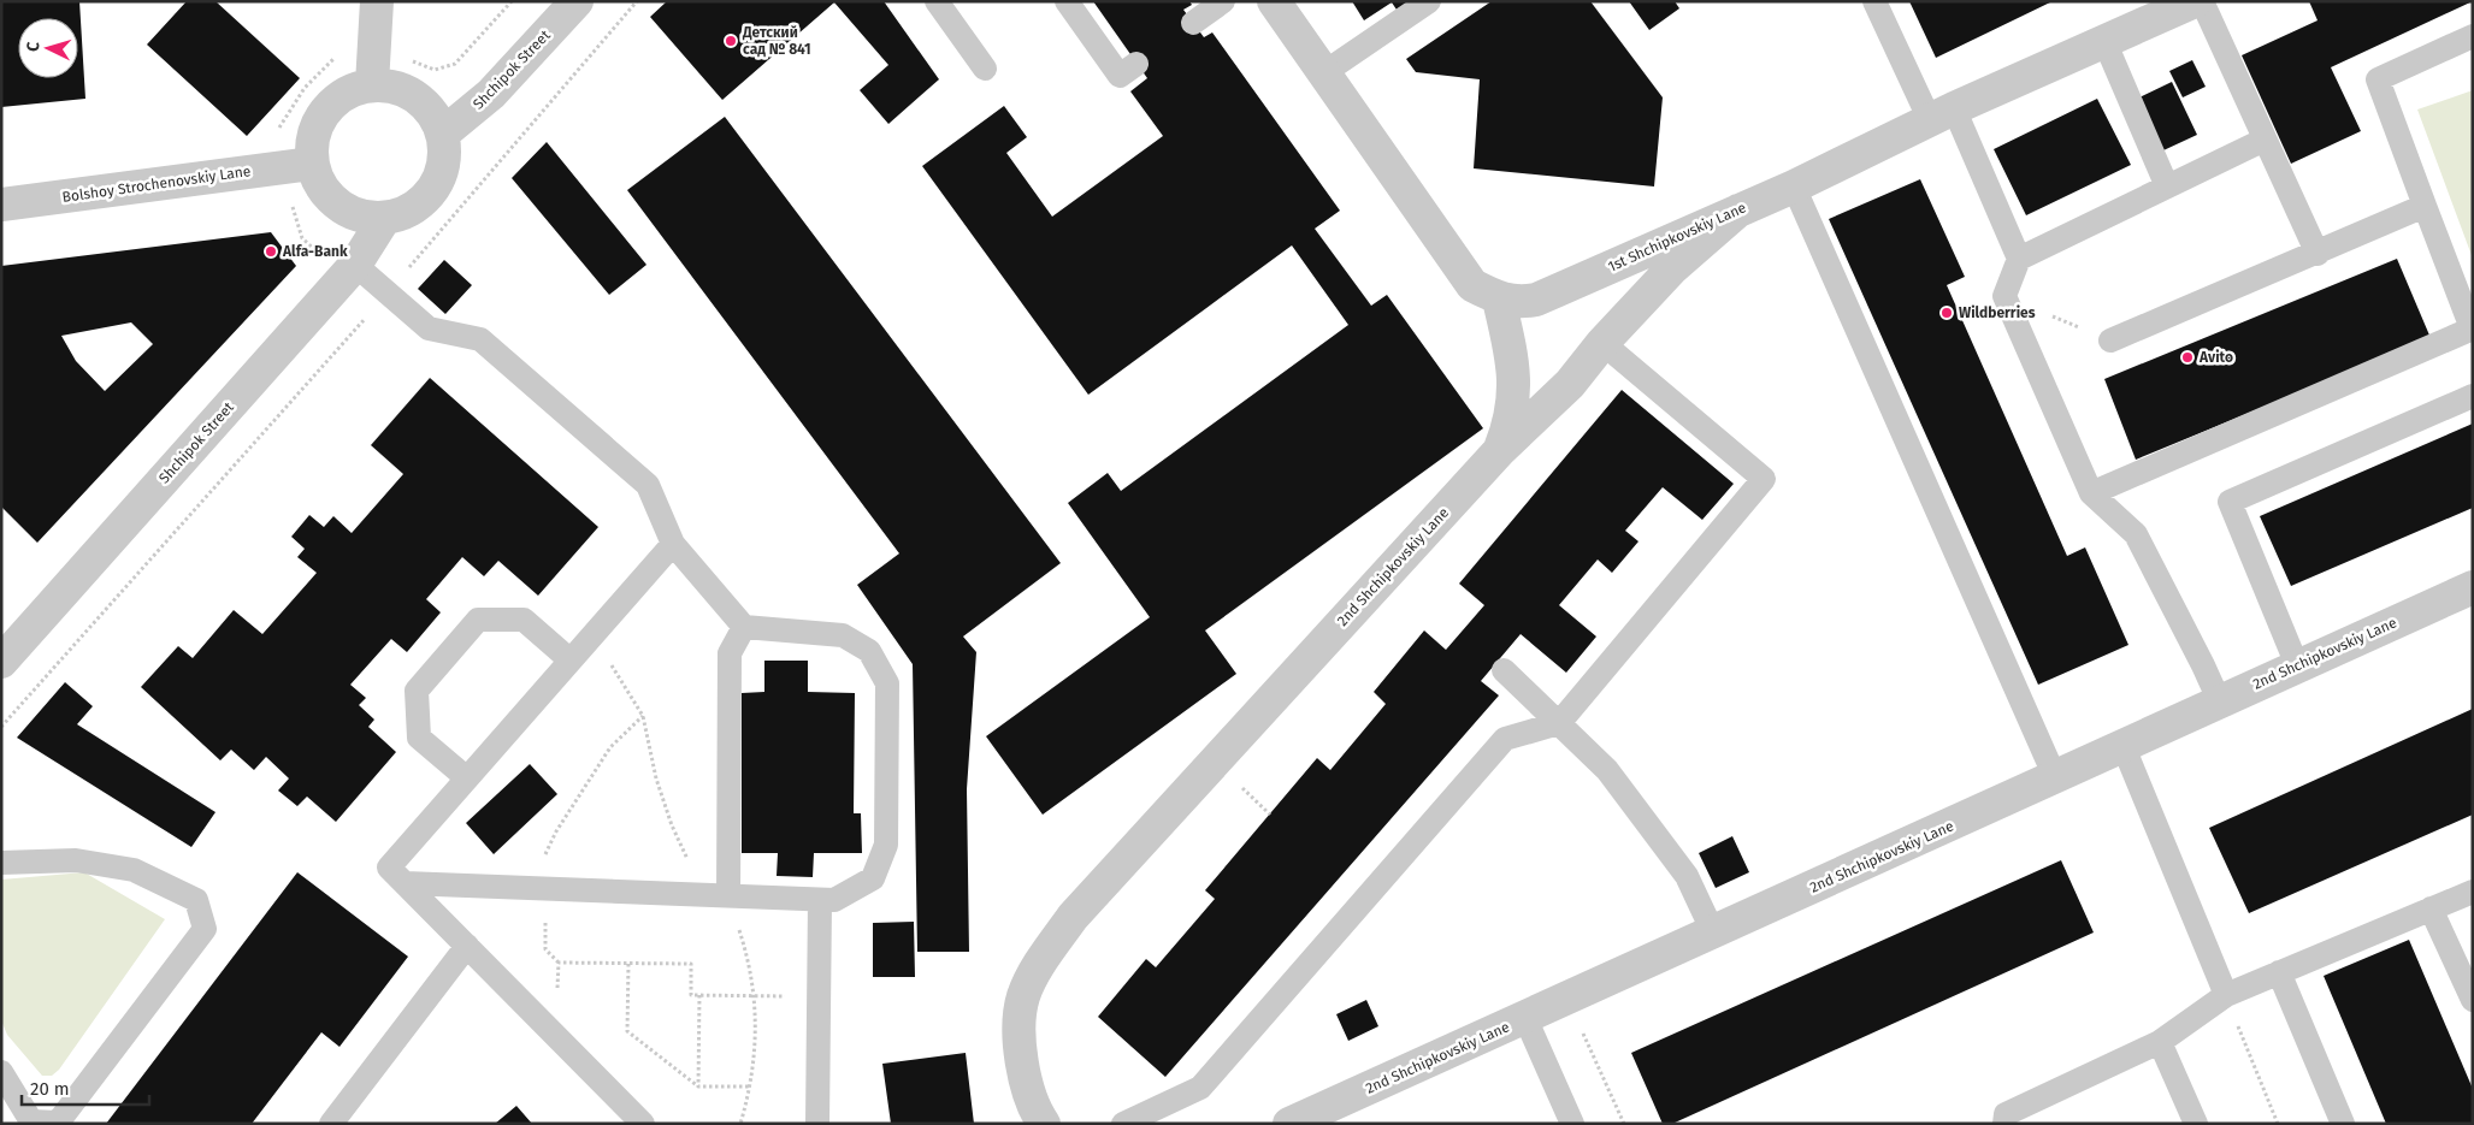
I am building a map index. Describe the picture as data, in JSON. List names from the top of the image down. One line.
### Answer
{"streets":{"street":["Shchipok Street","Bolshoy Strochenovskiy Lane","1st Shchipkovskiy Lane","2nd Shchipkovskiy Lane"]},"crossings":[["Shchipok Street","Bolshoy Strochenovskiy Lane"],["1st Shchipkovskiy Lane","2nd Shchipkovskiy Lane"]],"places":["Детский сад № 841","Alfa-Bank","Wildberries","Avito"],"scale_bar":"20 m","north":"left"}
